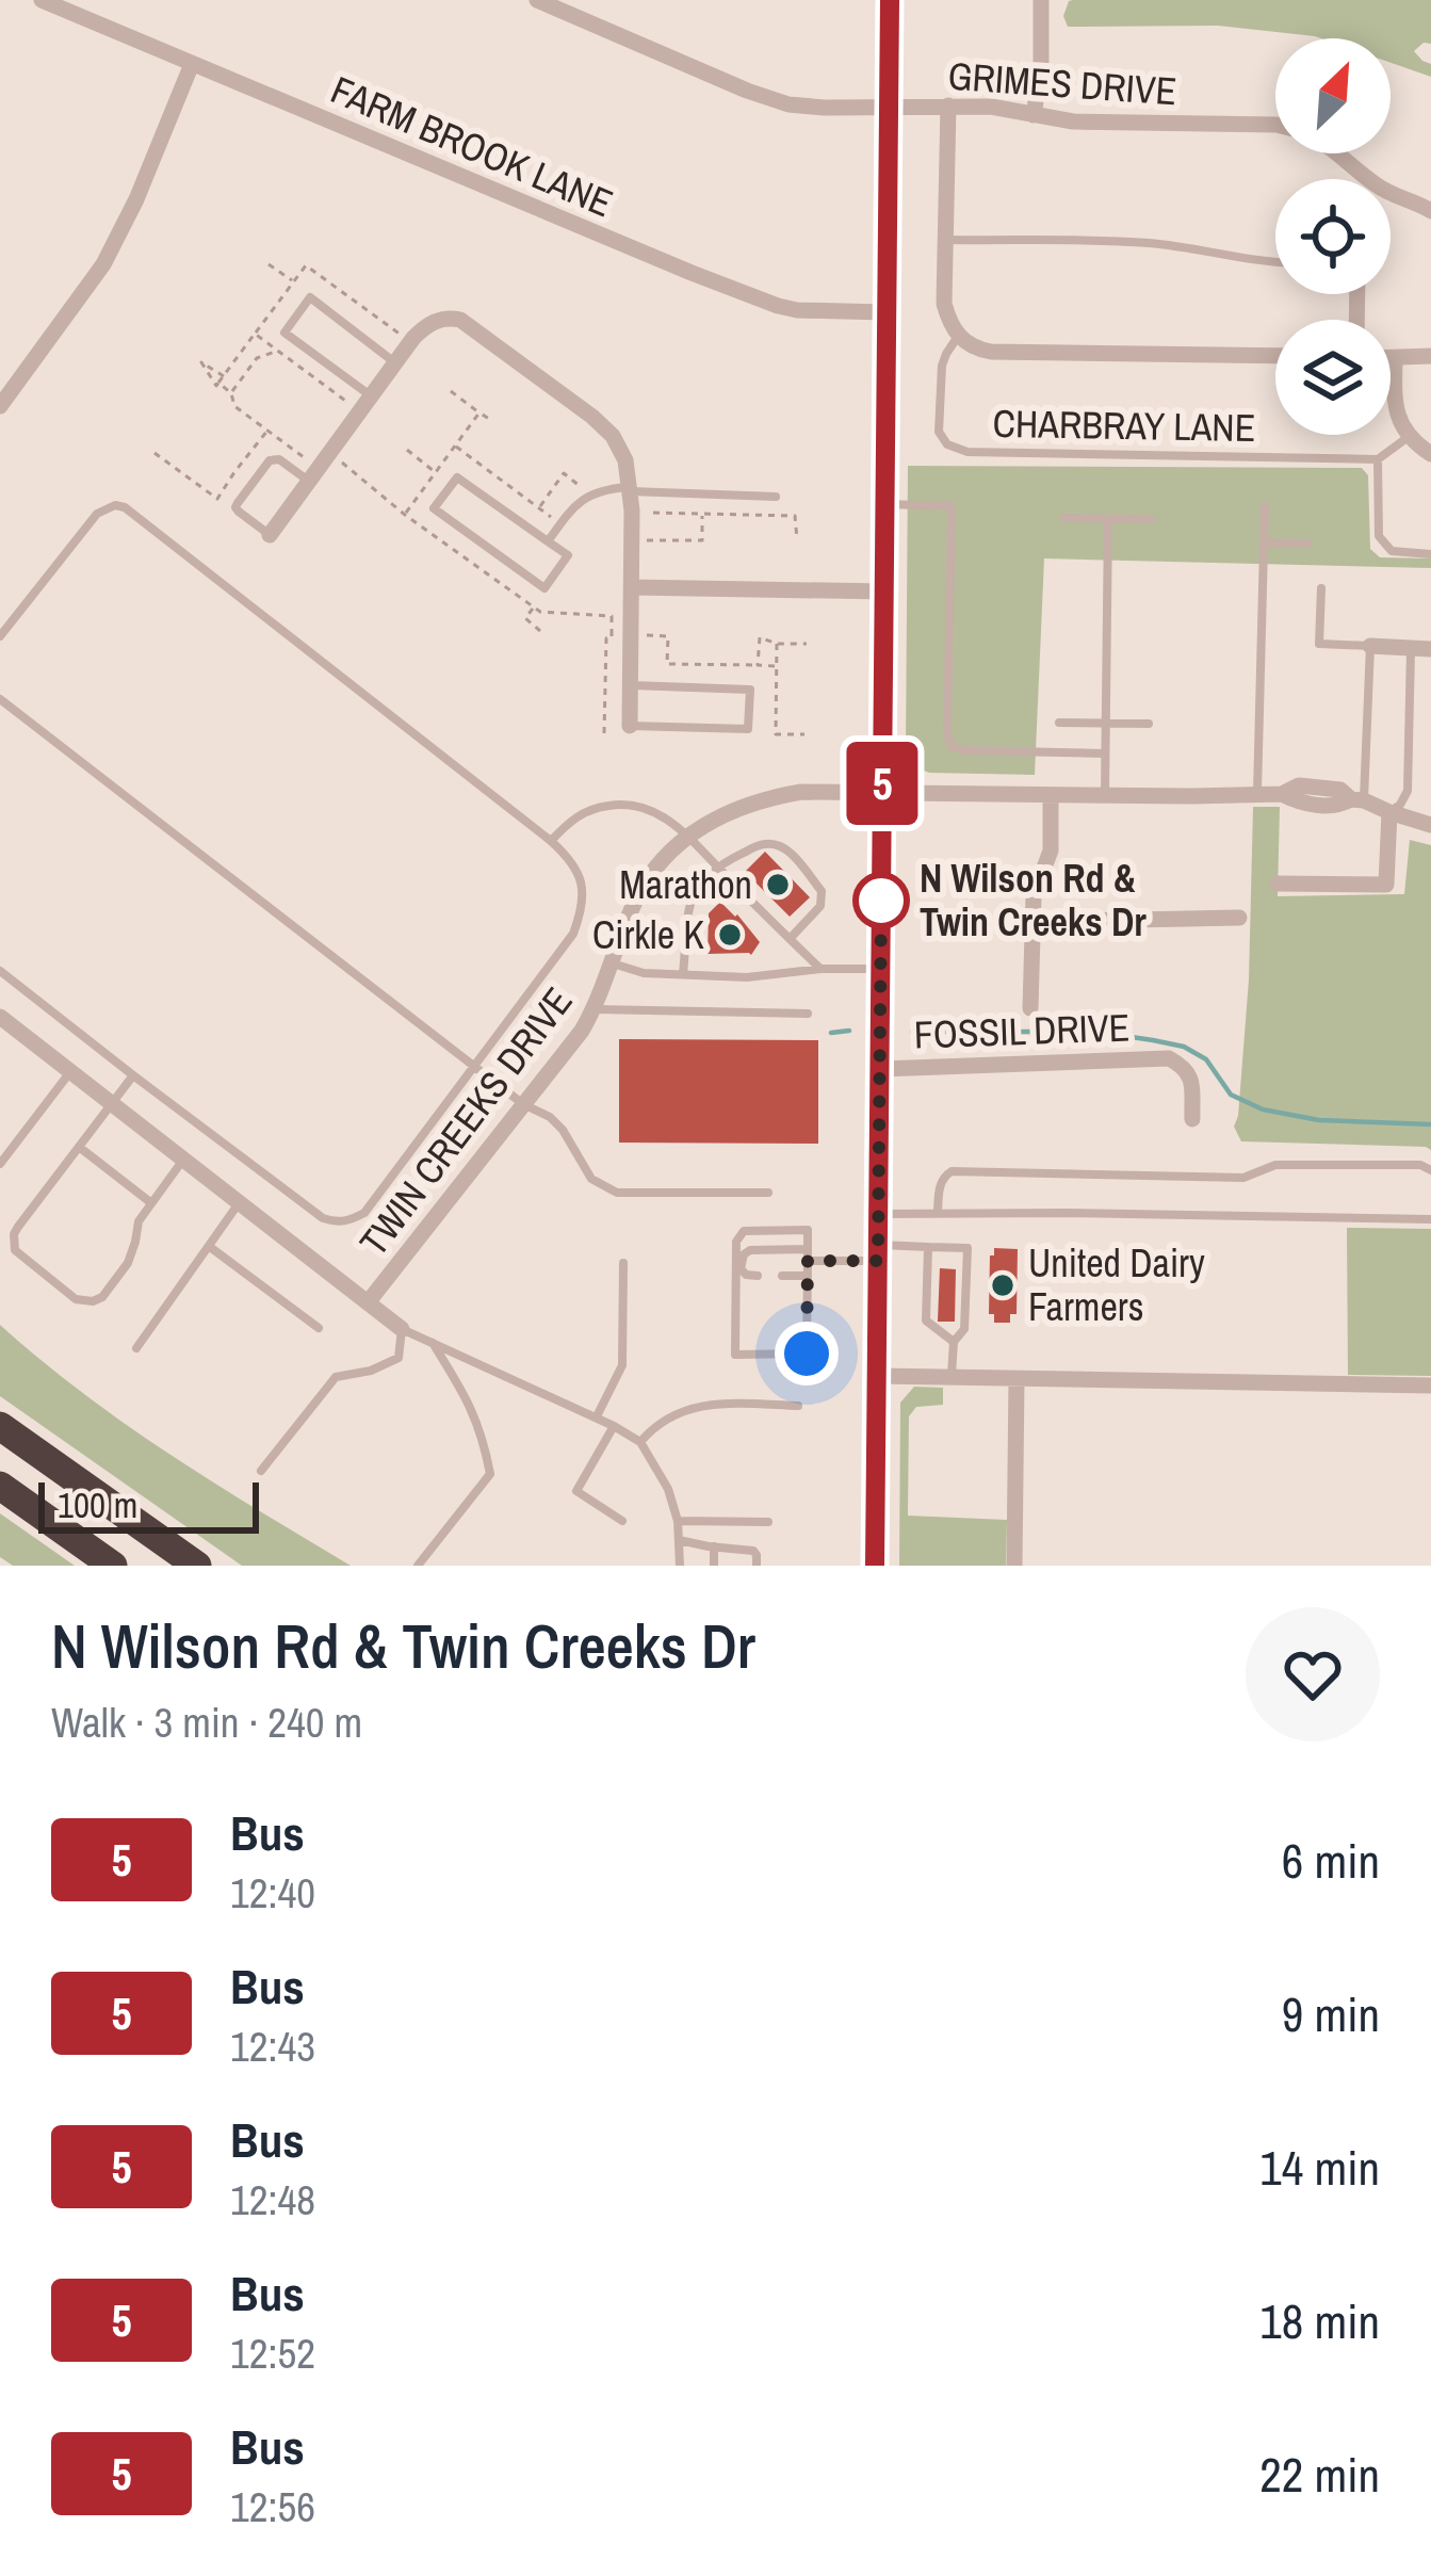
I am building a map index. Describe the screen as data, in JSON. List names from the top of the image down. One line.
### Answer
{"streets":{"street":["GRIMES DRIVE","FARM BROOK LANE","FOSSIL DRIVE","TWIN CREEKS DRIVE"],"lane":["CHARBRAY LANE"]},"places":["Marathon","N Wilson Rd & Twin Creeks Dr","Cirkle K","United Dairy Farmers"],"lines":["bus line 5"],"scale_bar":"100 m","north":"top right","page":{"on_map":"5","scale":"100 m","heading":["N Wilson Rd & Twin Creeks Dr","Walk · 3 min · 240 m"],"list":[{"mark":"5","name":"Bus","note":"12:40","value":"6 min"},{"mark":"5","name":"Bus","note":"12:43","value":"9 min"},{"mark":"5","name":"Bus","note":"12:48","value":"14 min"},{"mark":"5","name":"Bus","note":"12:52","value":"18 min"},{"mark":"5","name":"Bus","note":"12:56","value":"22 min"}]}}
